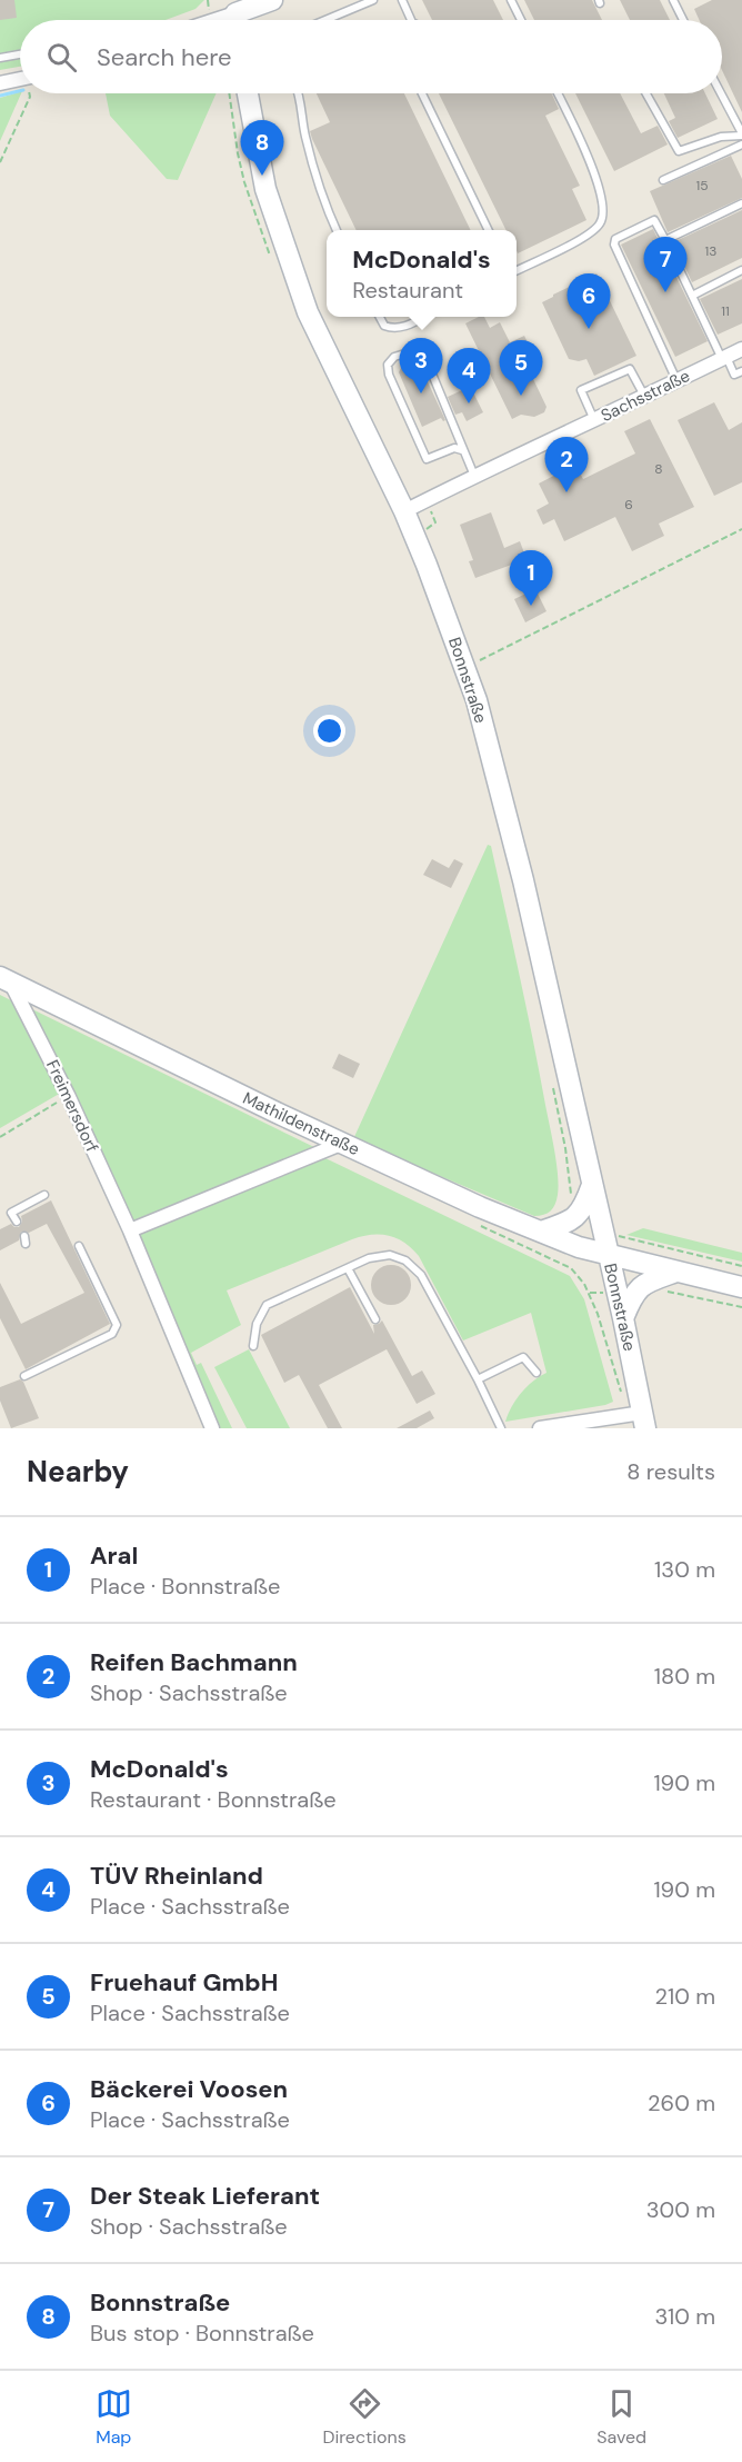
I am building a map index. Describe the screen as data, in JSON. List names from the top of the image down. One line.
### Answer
{"streets":{"main road":["Bonnstraße","Mathildenstraße"],"street":["Sachsstraße","Freimersdorf"]},"crossings":[["Sachsstraße","Bonnstraße"],["Bonnstraße","Mathildenstraße"],["Freimersdorf","Mathildenstraße"]],"house_numbers":["15","13","11","8","6"],"page":{"search":"Search here","pins":["8","7","6","3","5","4","2","1"],"popup":["McDonald's","Restaurant"],"heading":["Nearby","8 results"],"list":[{"mark":"1","name":"Aral","note":"Place · Bonnstraße","value":"130 m"},{"mark":"2","name":"Reifen Bachmann","note":"Shop · Sachsstraße","value":"180 m"},{"mark":"3","name":"McDonald's","note":"Restaurant · Bonnstraße","value":"190 m"},{"mark":"4","name":"TÜV Rheinland","note":"Place · Sachsstraße","value":"190 m"},{"mark":"5","name":"Fruehauf GmbH","note":"Place · Sachsstraße","value":"210 m"},{"mark":"6","name":"Bäckerei Voosen","note":"Place · Sachsstraße","value":"260 m"},{"mark":"7","name":"Der Steak Lieferant","note":"Shop · Sachsstraße","value":"300 m"},{"mark":"8","name":"Bonnstraße","note":"Bus stop · Bonnstraße","value":"310 m"}],"nav":["Map","Directions","Saved"]}}
